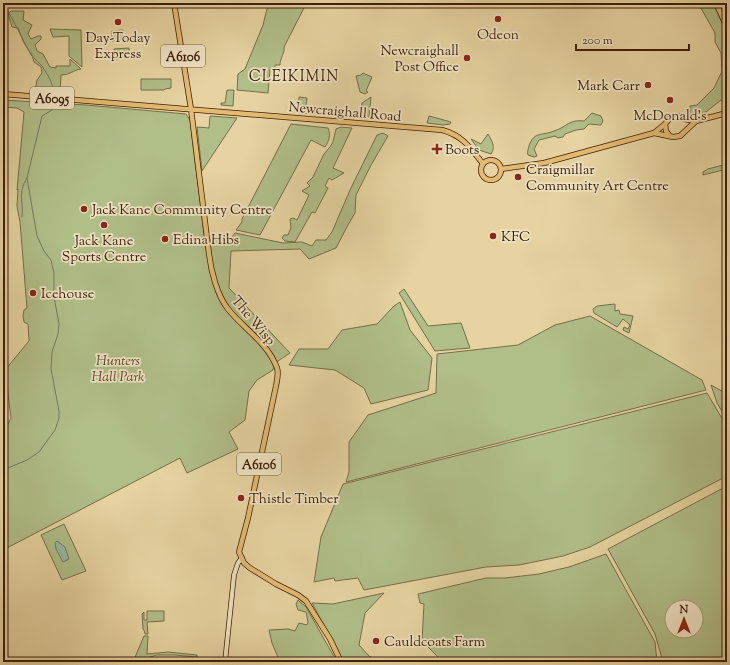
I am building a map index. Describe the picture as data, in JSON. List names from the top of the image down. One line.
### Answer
{"streets":{"main road":["A6106","A6095","Newcraighall Road","The Wisp"]},"crossings":[["A6106","A6095"],["A6106","Newcraighall Road"],["A6106","The Wisp"],["A6095","Newcraighall Road"],["A6095","The Wisp"],["Newcraighall Road","The Wisp"]],"districts":["CLEIKIMIN"],"parks":["Hunters Hall Park"],"places":{"other":["Odeon","Day-Today Express","Newcraighall Post Office","Mark Carr","McDonald's","Craigmillar Community Art Centre","Jack Kane Community Centre","Jack Kane Sports Centre","KFC","Edina Hibs","Icehouse","Thistle Timber","Cauldcoats Farm"],"health":["Boots"]},"scale_bar":"200 m","north":"top"}
